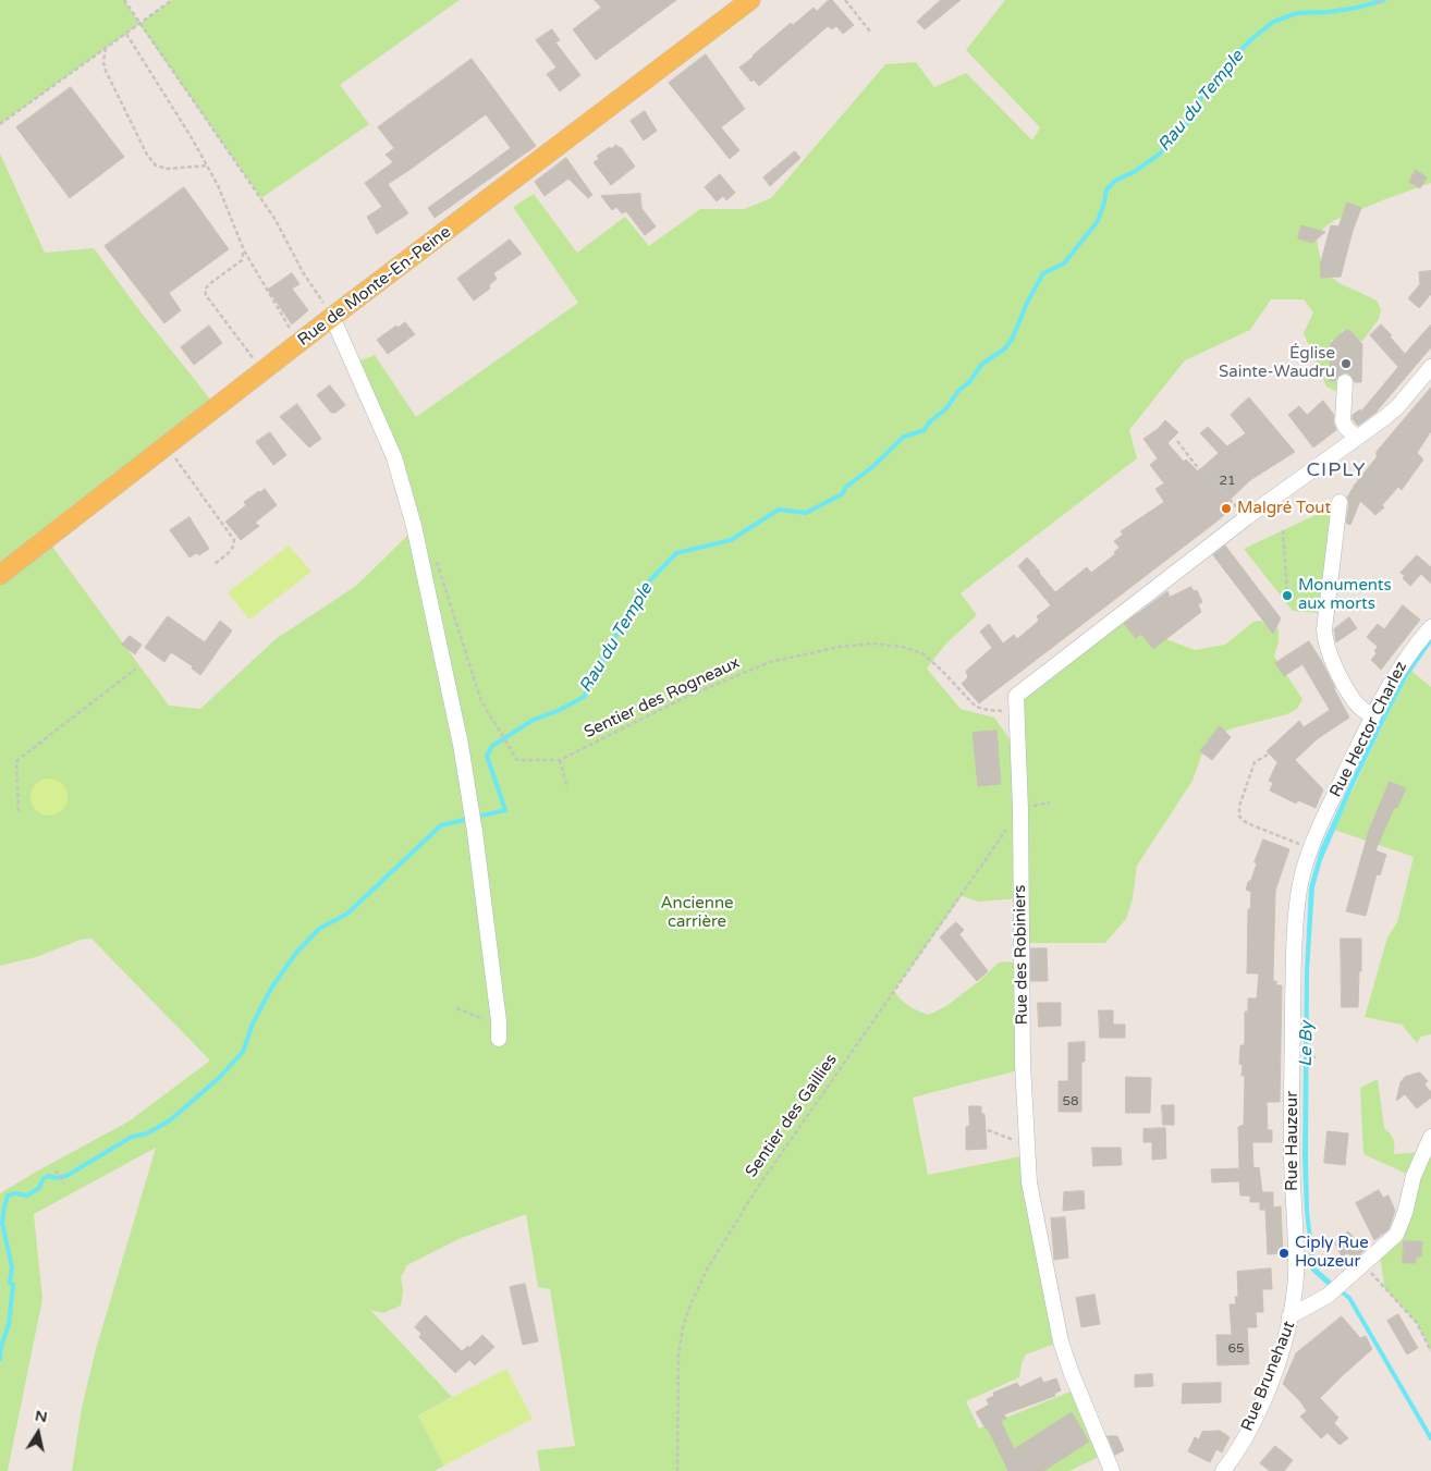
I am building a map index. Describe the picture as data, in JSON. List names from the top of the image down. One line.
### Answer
{"streets":{"main road":["Rue de Monte-En-Peine"],"street":["Rue Hector Charlez","Rue des Robiniers","Rue Hauzeur","Rue Brunehaut"],"path":["Sentier des Rogneaux","Sentier des Gaillies"]},"crossings":[["Sentier des Rogneaux","Rue des Robiniers"],["Rue Hector Charlez","Rue Hauzeur"],["Rue des Robiniers","Sentier des Gaillies"],["Rue Hauzeur","Rue Brunehaut"]],"districts":["CIPLY"],"water":["Rau du Temple","Le By"],"parks":["Ancienne carrière"],"places":["Église Sainte-Waudru","Malgré Tout","Monuments aux morts","Ciply Rue Houzeur"],"house_numbers":["21","58","65"],"north":"top"}
